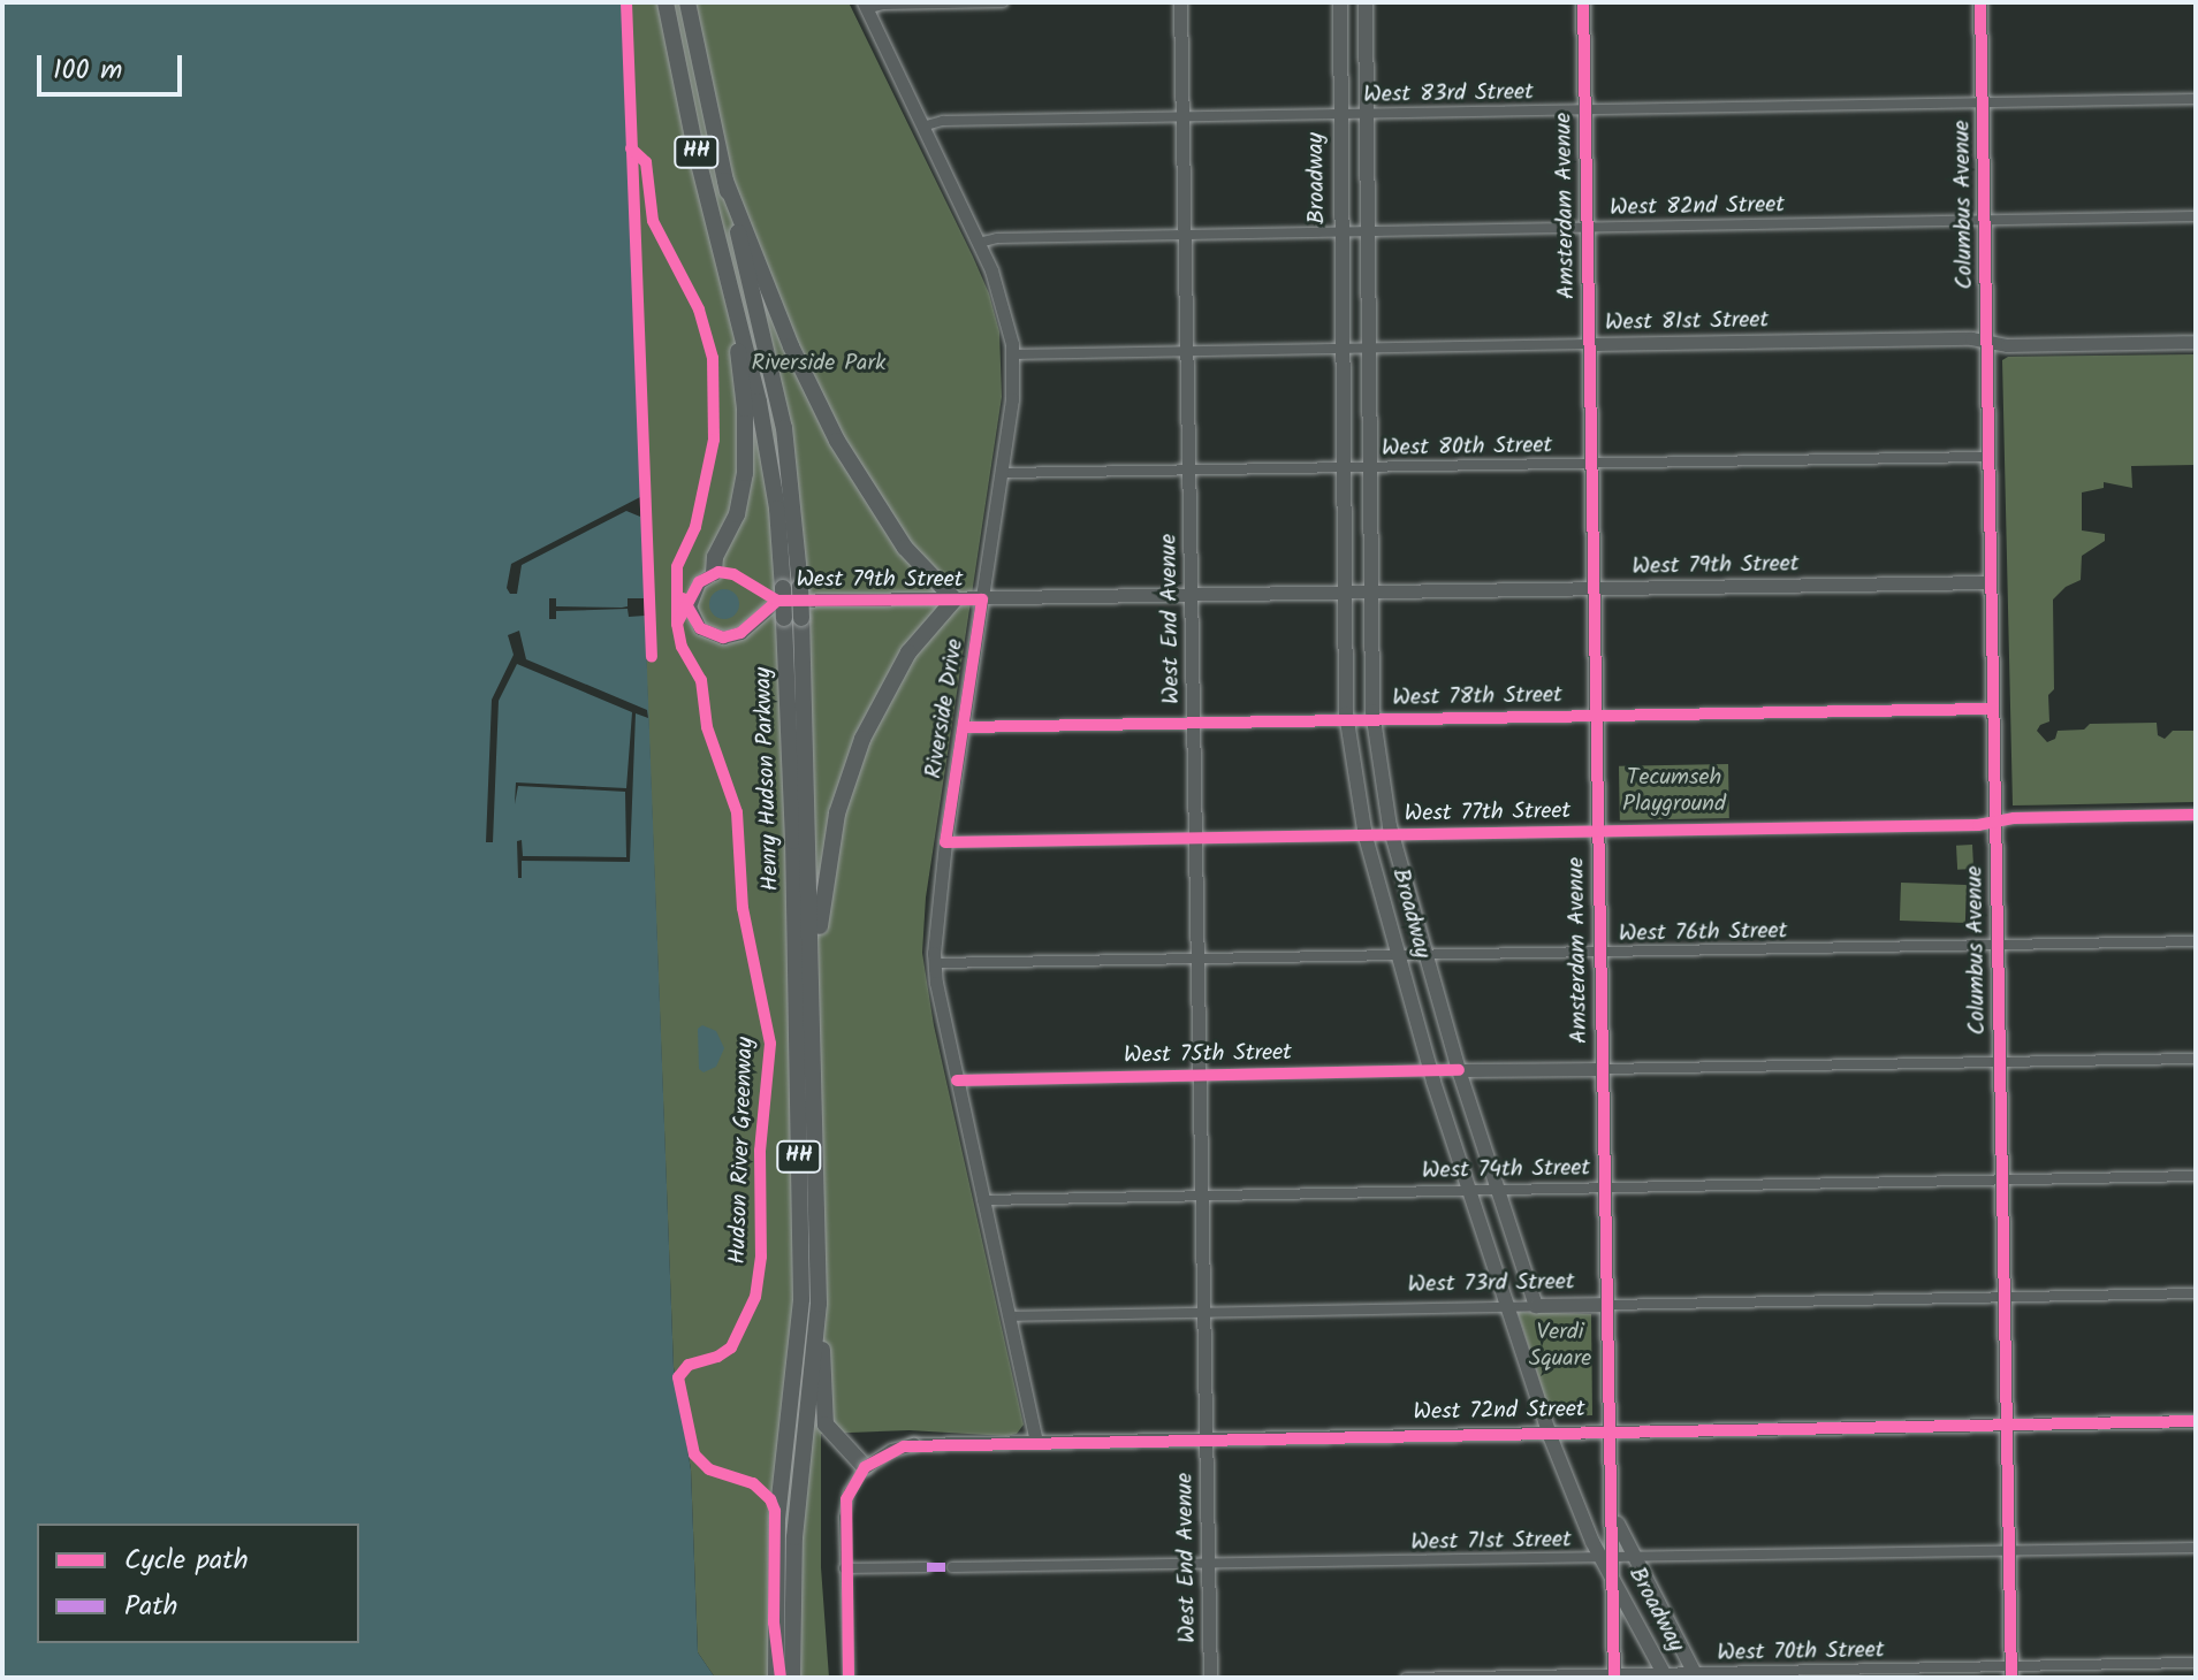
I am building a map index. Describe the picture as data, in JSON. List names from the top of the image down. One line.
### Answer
{"streets":{"highway":["HH","Henry Hudson Parkway"],"main road":["Broadway","Columbus Avenue","Amsterdam Avenue","West 81st Street","West 79th Street","West End Avenue","Riverside Drive","West 75th Street","West 73rd Street","West 72nd Street"],"street":["West 83rd Street","West 82nd Street","West 80th Street","West 78th Street","West 77th Street","West 76th Street","West 74th Street","West 71st Street","West 70th Street"],"cycle path":["Hudson River Greenway"]},"crossings":[["West 83rd Street","Broadway"],["West 83rd Street","Columbus Avenue"],["West 83rd Street","Amsterdam Avenue"],["West 83rd Street","West End Avenue"],["West 83rd Street","Riverside Drive"],["Broadway","Amsterdam Avenue"],["Broadway","West 82nd Street"],["Broadway","West 81st Street"],["Broadway","West 80th Street"],["Broadway","West 79th Street"],["Broadway","West 78th Street"],["Broadway","West 77th Street"],["Broadway","West 76th Street"],["Broadway","West 75th Street"],["Broadway","West 74th Street"],["Broadway","West 73rd Street"],["Broadway","West 72nd Street"],["Broadway","West 71st Street"],["Broadway","West 70th Street"],["Columbus Avenue","West 82nd Street"],["Columbus Avenue","West 81st Street"],["Columbus Avenue","West 80th Street"],["Columbus Avenue","West 79th Street"],["Columbus Avenue","West 78th Street"],["Columbus Avenue","West 77th Street"],["Columbus Avenue","West 76th Street"],["Columbus Avenue","West 75th Street"],["Columbus Avenue","West 74th Street"],["Columbus Avenue","West 73rd Street"],["Columbus Avenue","West 72nd Street"],["Columbus Avenue","West 71st Street"],["Columbus Avenue","West 70th Street"],["Amsterdam Avenue","West 82nd Street"],["Amsterdam Avenue","West 81st Street"],["Amsterdam Avenue","West 80th Street"],["Amsterdam Avenue","West 79th Street"],["Amsterdam Avenue","West 78th Street"],["Amsterdam Avenue","West 77th Street"],["Amsterdam Avenue","West 76th Street"],["Amsterdam Avenue","West 75th Street"],["Amsterdam Avenue","West 74th Street"],["Amsterdam Avenue","West 73rd Street"],["Amsterdam Avenue","West 72nd Street"],["Amsterdam Avenue","West 71st Street"],["West 82nd Street","West End Avenue"],["West 82nd Street","Riverside Drive"],["West 81st Street","West End Avenue"],["West 81st Street","Riverside Drive"],["West 80th Street","West End Avenue"],["West 80th Street","Riverside Drive"],["West 79th Street","West End Avenue"],["West 79th Street","Riverside Drive"],["West 79th Street","Henry Hudson Parkway"],["West End Avenue","West 78th Street"],["West End Avenue","West 77th Street"],["West End Avenue","West 76th Street"],["West End Avenue","West 75th Street"],["West End Avenue","West 74th Street"],["West End Avenue","West 73rd Street"],["West End Avenue","West 72nd Street"],["West End Avenue","West 71st Street"],["West 78th Street","Riverside Drive"],["Riverside Drive","West 77th Street"],["Riverside Drive","West 76th Street"],["Riverside Drive","West 75th Street"],["Riverside Drive","West 74th Street"],["Riverside Drive","West 73rd Street"],["Riverside Drive","West 72nd Street"]],"parks":["Riverside Park","Tecumseh Playground","Verdi Square"],"legend":["Cycle path","Path"],"scale_bar":"100 m"}
